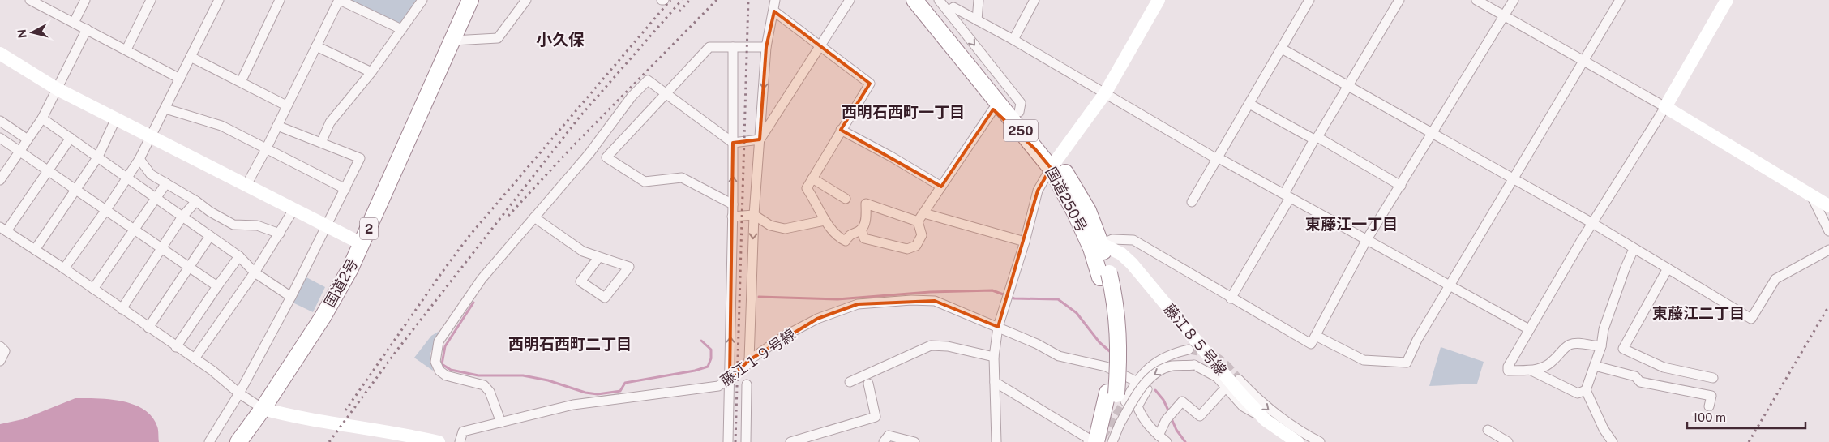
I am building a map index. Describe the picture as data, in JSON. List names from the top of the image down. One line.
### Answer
{"streets":{"highway":["250","国道250号","2","国道2号"],"street":["藤江８５号線","藤江１９号線"]},"crossings":[["国道250号","藤江８５号線"]],"districts":["小久保","西明石西町一丁目","東藤江一丁目","東藤江二丁目","西明石西町二丁目"],"scale_bar":"100 m","north":"left"}
